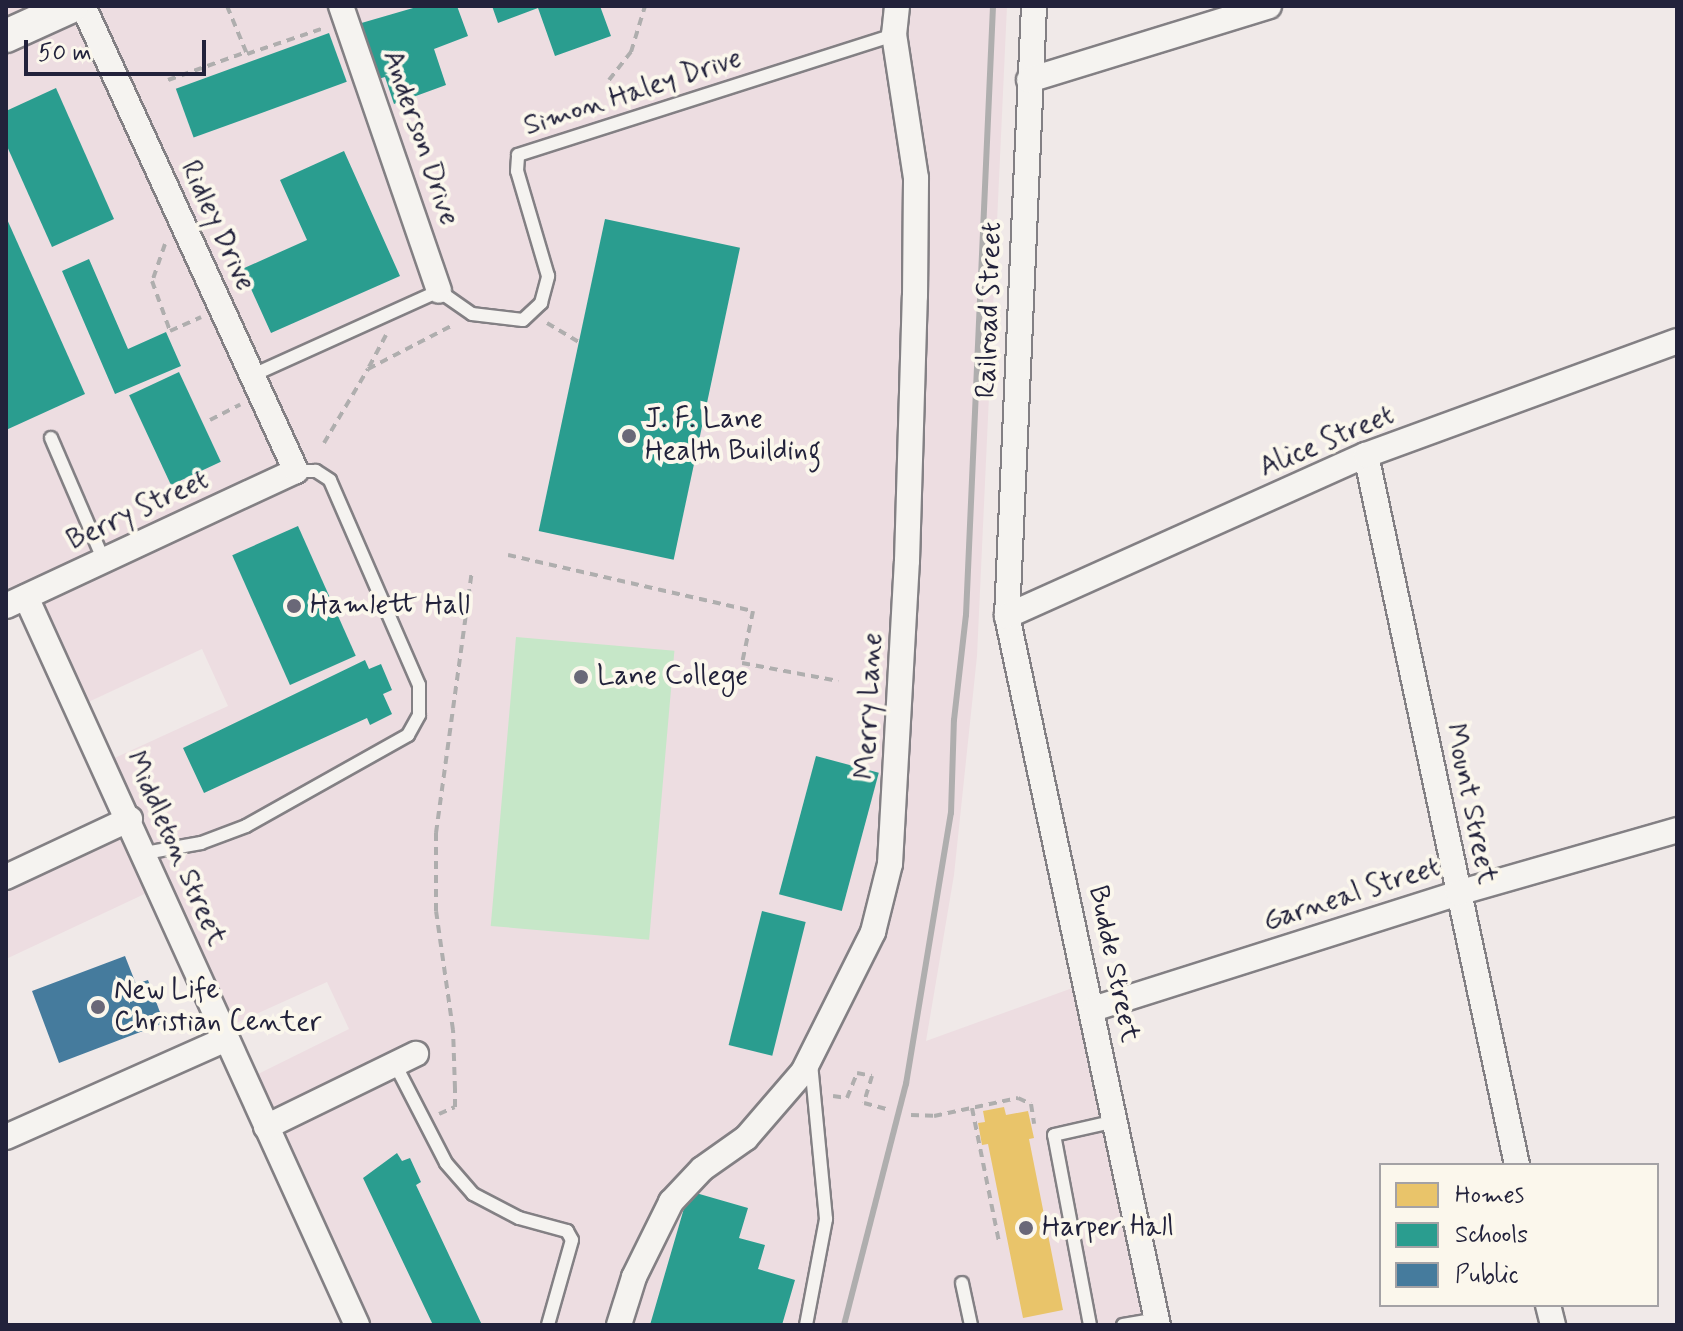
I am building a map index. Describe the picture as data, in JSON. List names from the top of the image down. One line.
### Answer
{"streets":{"street":["Anderson Drive","Ridley Drive","Railroad Street","Alice Street","Berry Street","Merry Lane","Mount Street","Middleton Street","Garneal Street","Budde Street"],"lane":["Simon Haley Drive"]},"crossings":[["Simon Haley Drive","Merry Lane"],["Ridley Drive","Berry Street"],["Railroad Street","Alice Street"],["Railroad Street","Budde Street"],["Alice Street","Mount Street"],["Alice Street","Budde Street"],["Berry Street","Middleton Street"],["Mount Street","Garneal Street"],["Garneal Street","Budde Street"]],"places":["J. F. Lane Health Building","Hamlett Hall","Lane College","New Life Christian Center","Harper Hall"],"legend":["Homes","Schools","Public"],"scale_bar":"50 m"}
